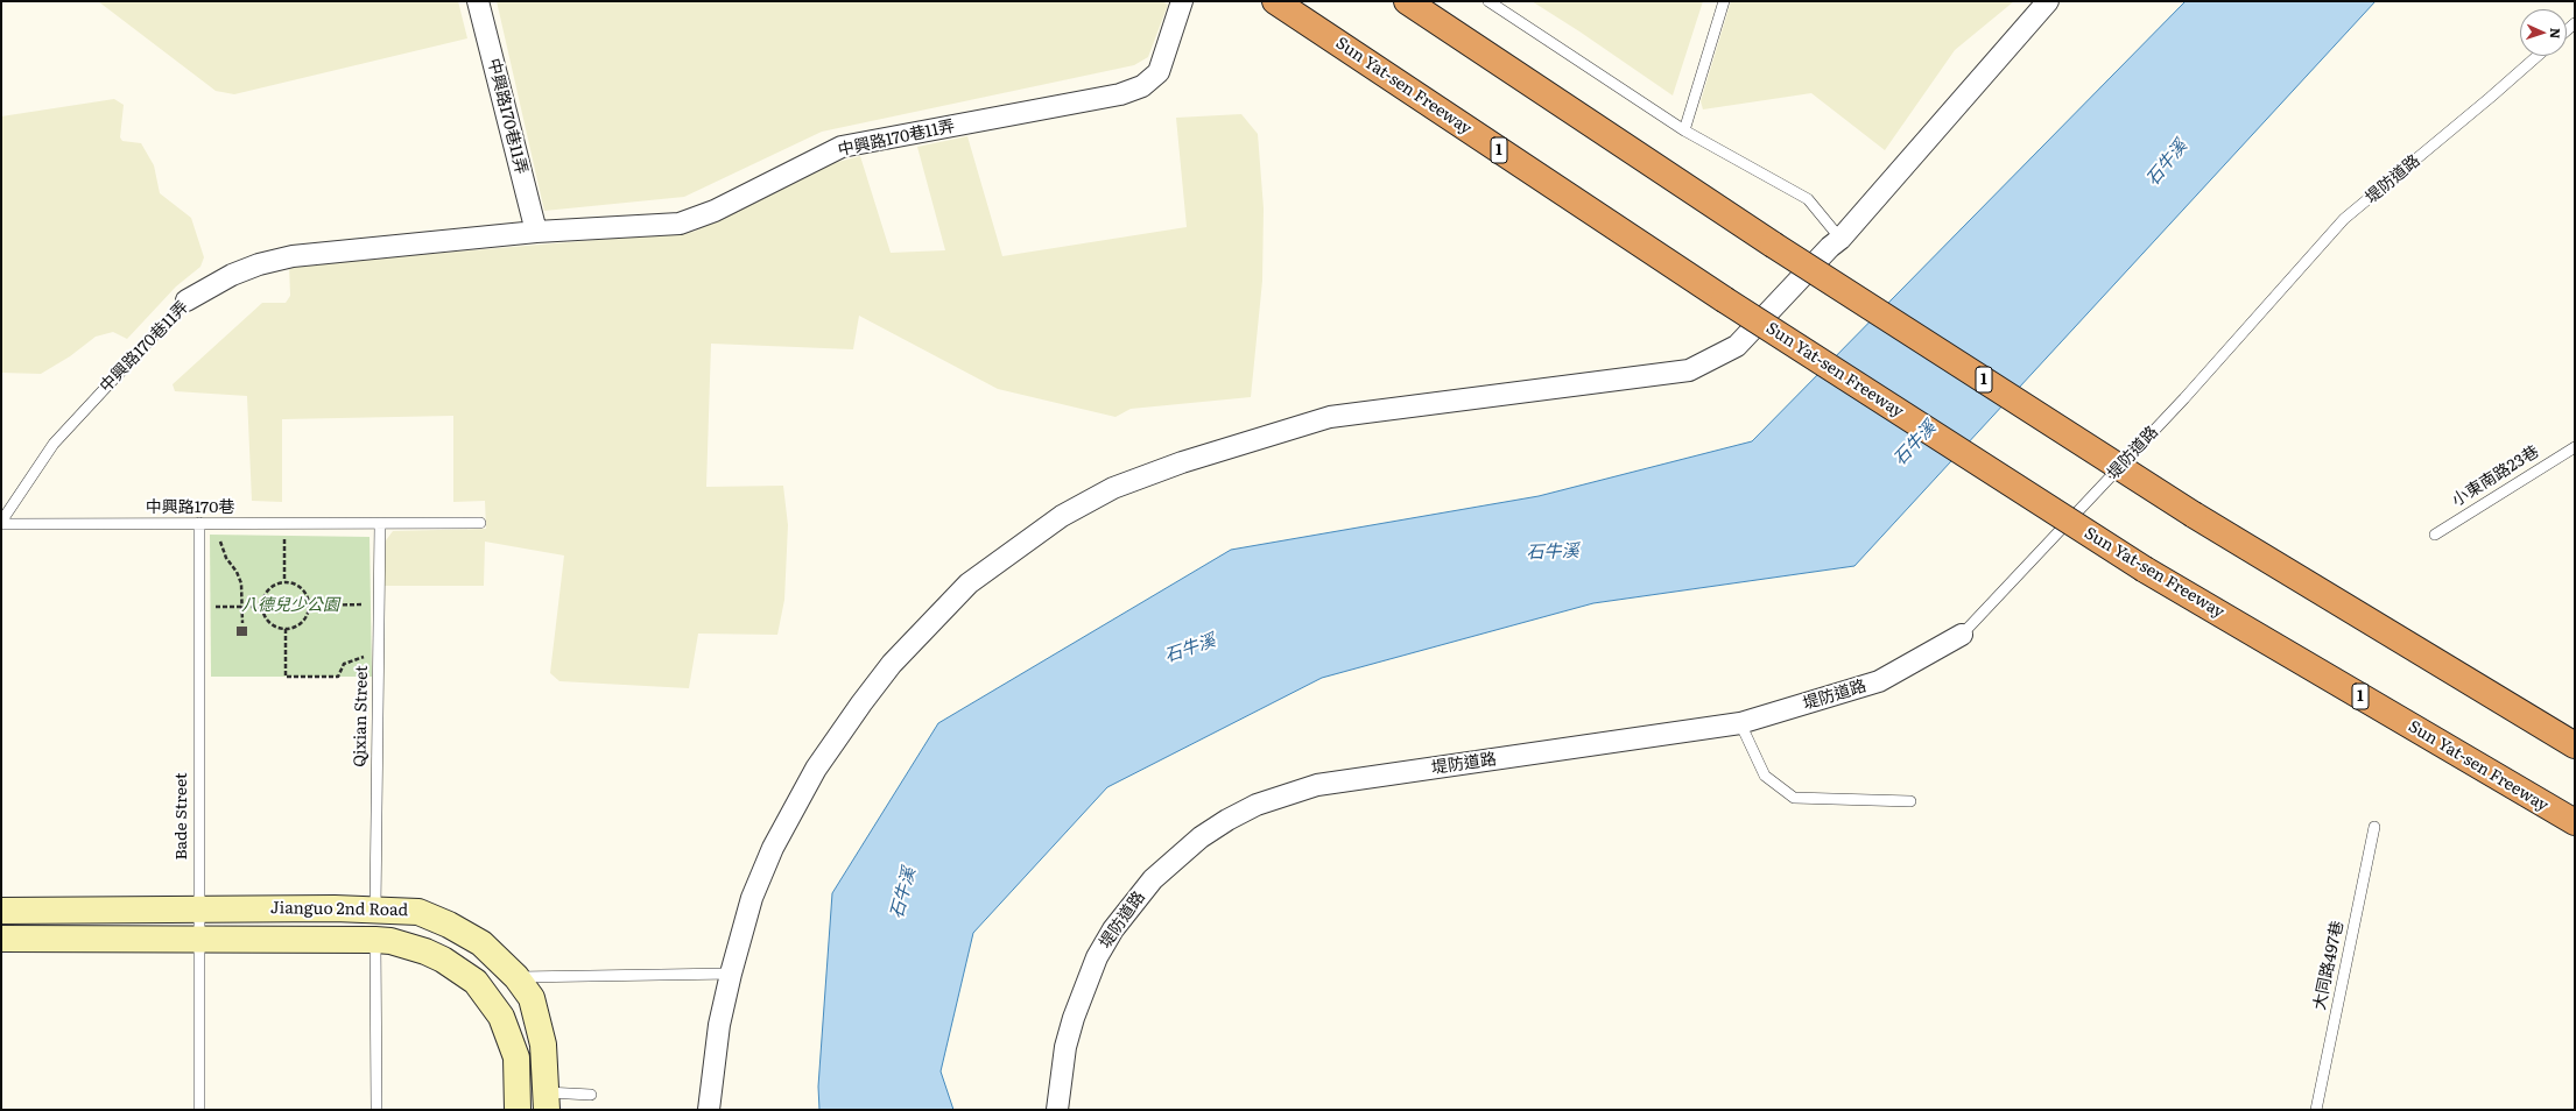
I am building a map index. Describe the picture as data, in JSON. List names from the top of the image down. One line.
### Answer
{"streets":{"highway":["Sun Yat-sen Freeway","1"],"street":["中興路170巷11弄","堤防道路","Jianguo 2nd Road"],"lane":["小東南路23巷","中興路170巷","Qixian Street","Bade Street","大同路497巷"]},"crossings":[["中興路170巷11弄","中興路170巷"],["中興路170巷","Qixian Street"],["中興路170巷","Bade Street"],["Qixian Street","Jianguo 2nd Road"],["Bade Street","Jianguo 2nd Road"]],"water":["石牛溪"],"parks":["八德兒少公園"],"north":"right"}
